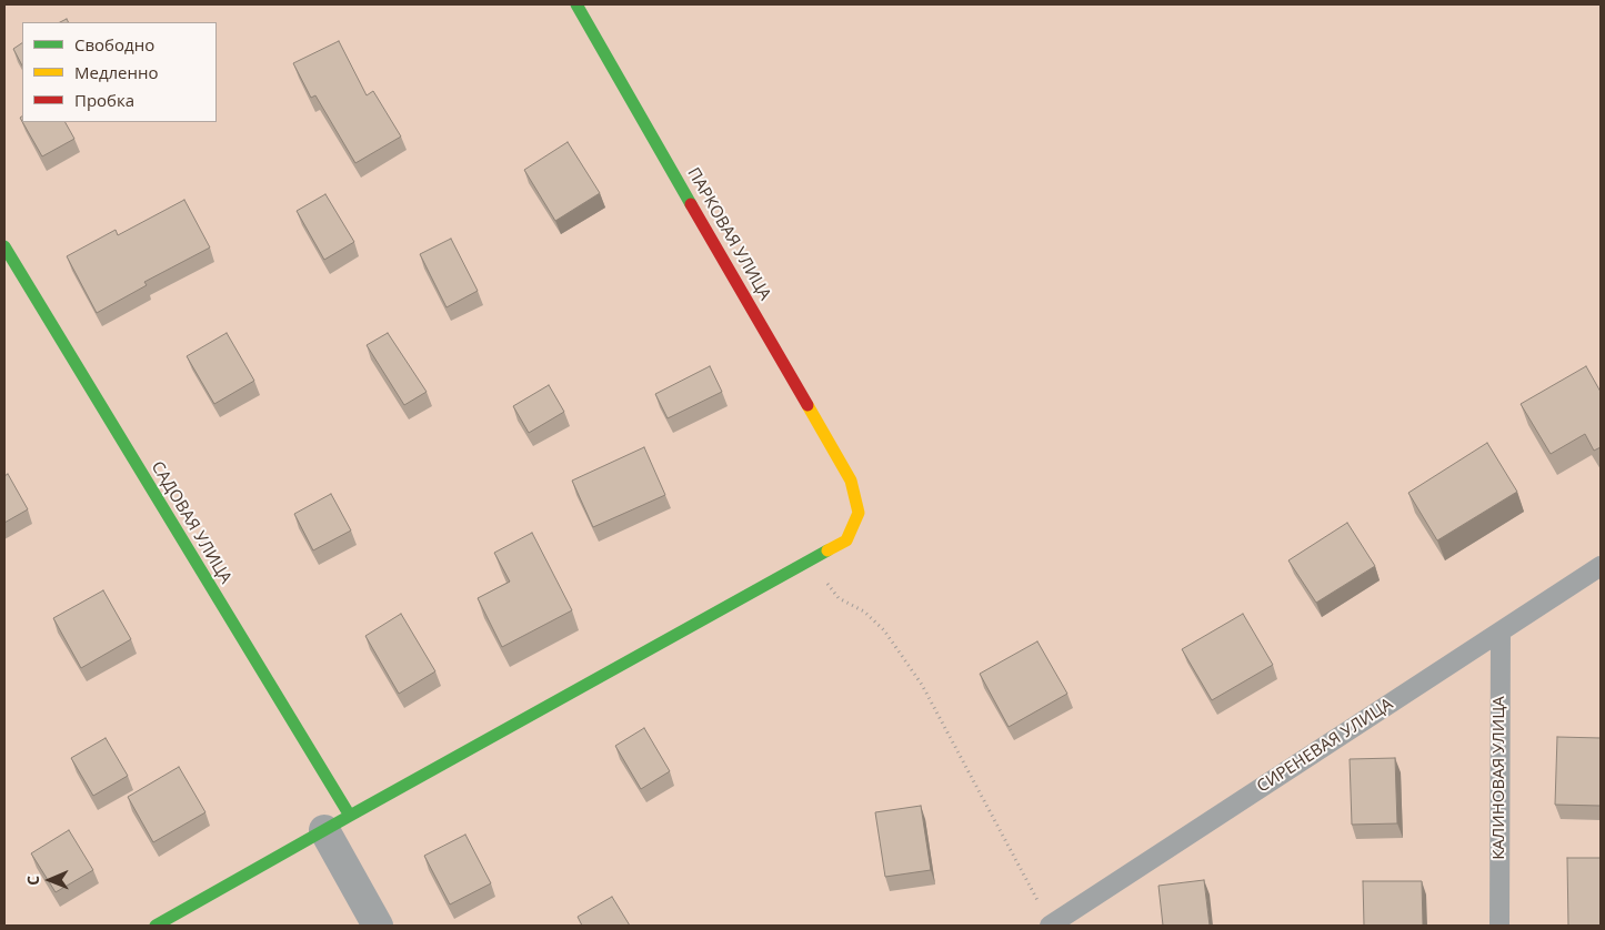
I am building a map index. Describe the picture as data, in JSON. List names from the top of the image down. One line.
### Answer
{"streets":{"street":["ПАРКОВАЯ УЛИЦА","САДОВАЯ УЛИЦА"],"lane":["СИРЕНЕВАЯ УЛИЦА","КАЛИНОВАЯ УЛИЦА"]},"crossings":[["ПАРКОВАЯ УЛИЦА","САДОВАЯ УЛИЦА"],["СИРЕНЕВАЯ УЛИЦА","КАЛИНОВАЯ УЛИЦА"]],"legend":["Свободно","Медленно","Пробка"],"north":"left"}
